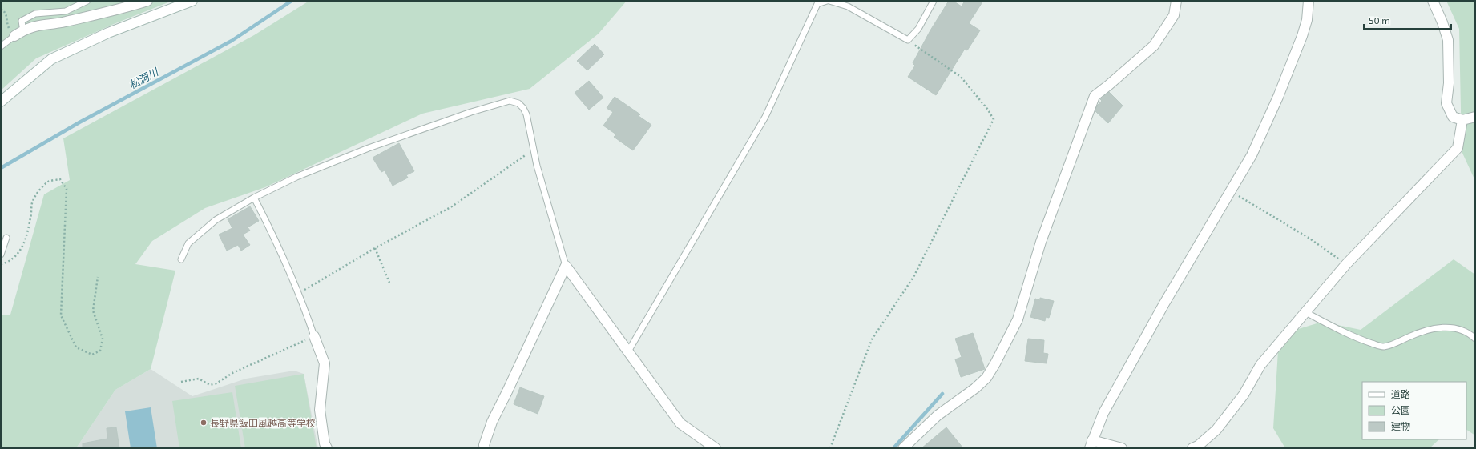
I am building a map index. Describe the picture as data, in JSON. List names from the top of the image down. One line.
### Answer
{"water":["松洞川"],"places":["長野県飯田風越高等学校"],"legend":["道路","公園","建物"],"scale_bar":"50 m"}
